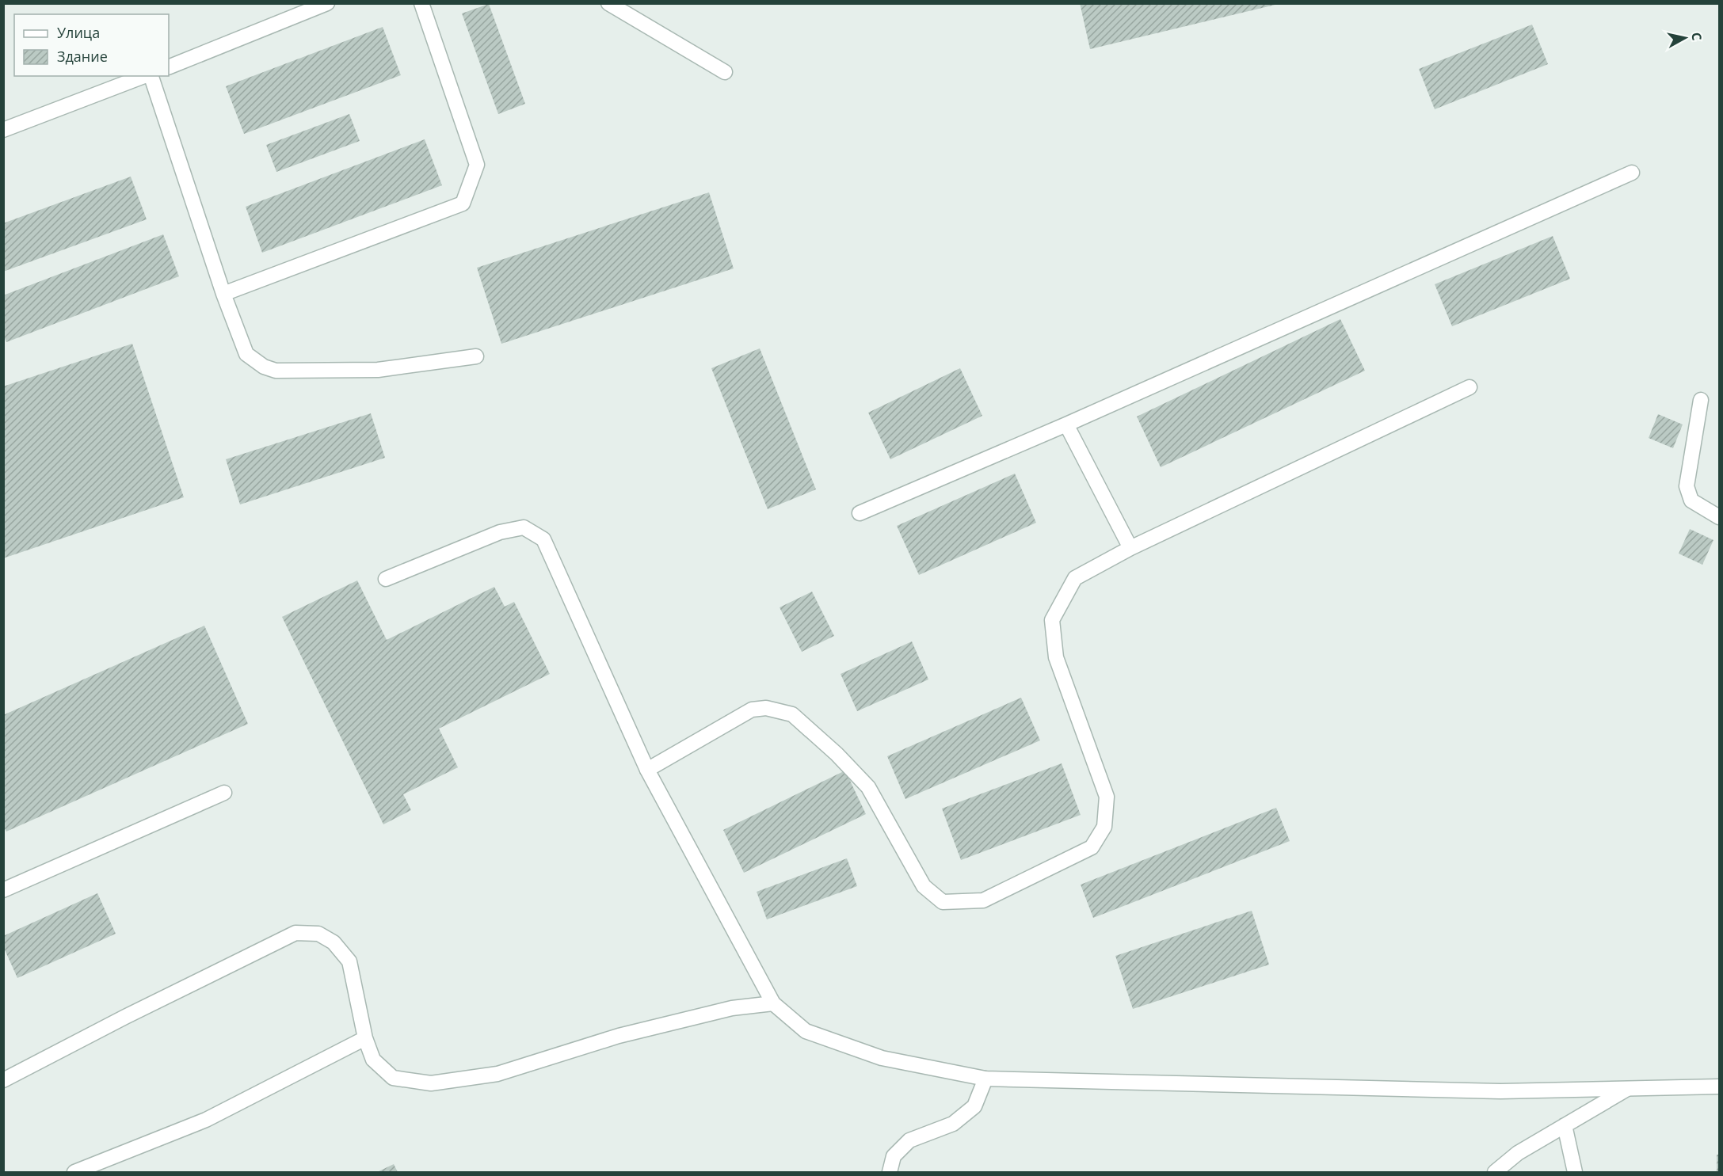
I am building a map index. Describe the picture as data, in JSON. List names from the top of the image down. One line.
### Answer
{"legend":["Улица","Здание"],"north":"right"}
